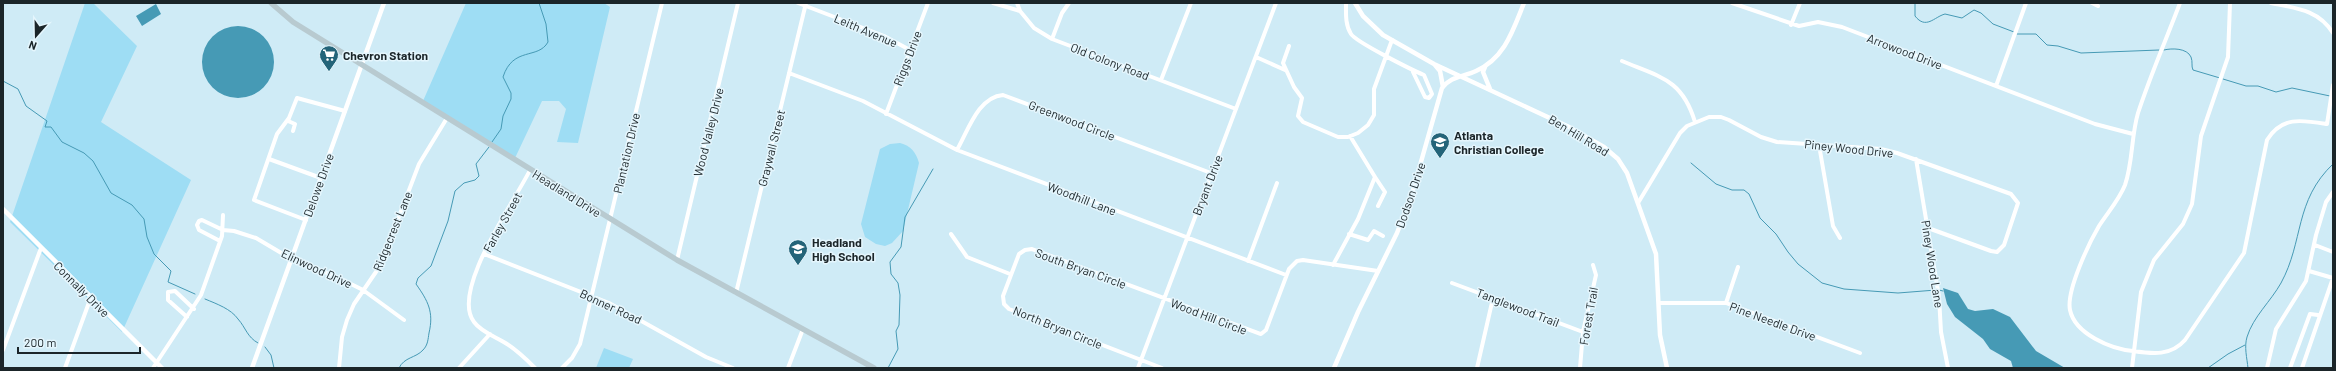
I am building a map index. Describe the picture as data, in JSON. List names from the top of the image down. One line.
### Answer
{"streets":{"main road":["Headland Drive"],"street":["Leith Avenue","Arrowood Drive","Riggs Drive","Old Colony Road","Greenwood Circle","Wood Valley Drive","Ben Hill Road","Graywall Street","Piney Wood Drive","Plantation Drive","Delowe Drive","Bryant Drive","Dodson Drive","Woodhill Lane","Farley Street","Ridgecrest Lane","Piney Wood Lane","Elinwood Drive","South Bryan Circle","Connally Drive","Bonner Road","Tanglewood Trail","Wood Hill Circle","Forest Trail","Pine Needle Drive","North Bryan Circle"]},"crossings":[["Leith Avenue","Riggs Drive"],["Leith Avenue","Graywall Street"],["Riggs Drive","Woodhill Lane"],["Old Colony Road","Bryant Drive"],["Greenwood Circle","Bryant Drive"],["Greenwood Circle","Woodhill Lane"],["Wood Valley Drive","Headland Drive"],["Ben Hill Road","Piney Wood Drive"],["Ben Hill Road","Pine Needle Drive"],["Graywall Street","Headland Drive"],["Graywall Street","Woodhill Lane"],["Piney Wood Drive","Piney Wood Lane"],["Plantation Drive","Headland Drive"],["Plantation Drive","Bonner Road"],["Delowe Drive","Headland Drive"],["Delowe Drive","Elinwood Drive"],["Bryant Drive","Woodhill Lane"],["Bryant Drive","South Bryan Circle"],["Bryant Drive","Wood Hill Circle"],["Bryant Drive","North Bryan Circle"],["Headland Drive","Farley Street"],["Headland Drive","Ridgecrest Lane"],["Woodhill Lane","Wood Hill Circle"],["Farley Street","Bonner Road"],["Ridgecrest Lane","Elinwood Drive"],["South Bryan Circle","Wood Hill Circle"],["South Bryan Circle","North Bryan Circle"],["Tanglewood Trail","Forest Trail"]],"places":{"supermarket":["Chevron Station"],"school or university":["Atlanta Christian College","Headland High School"]},"scale_bar":"200 m","north":"bottom"}
